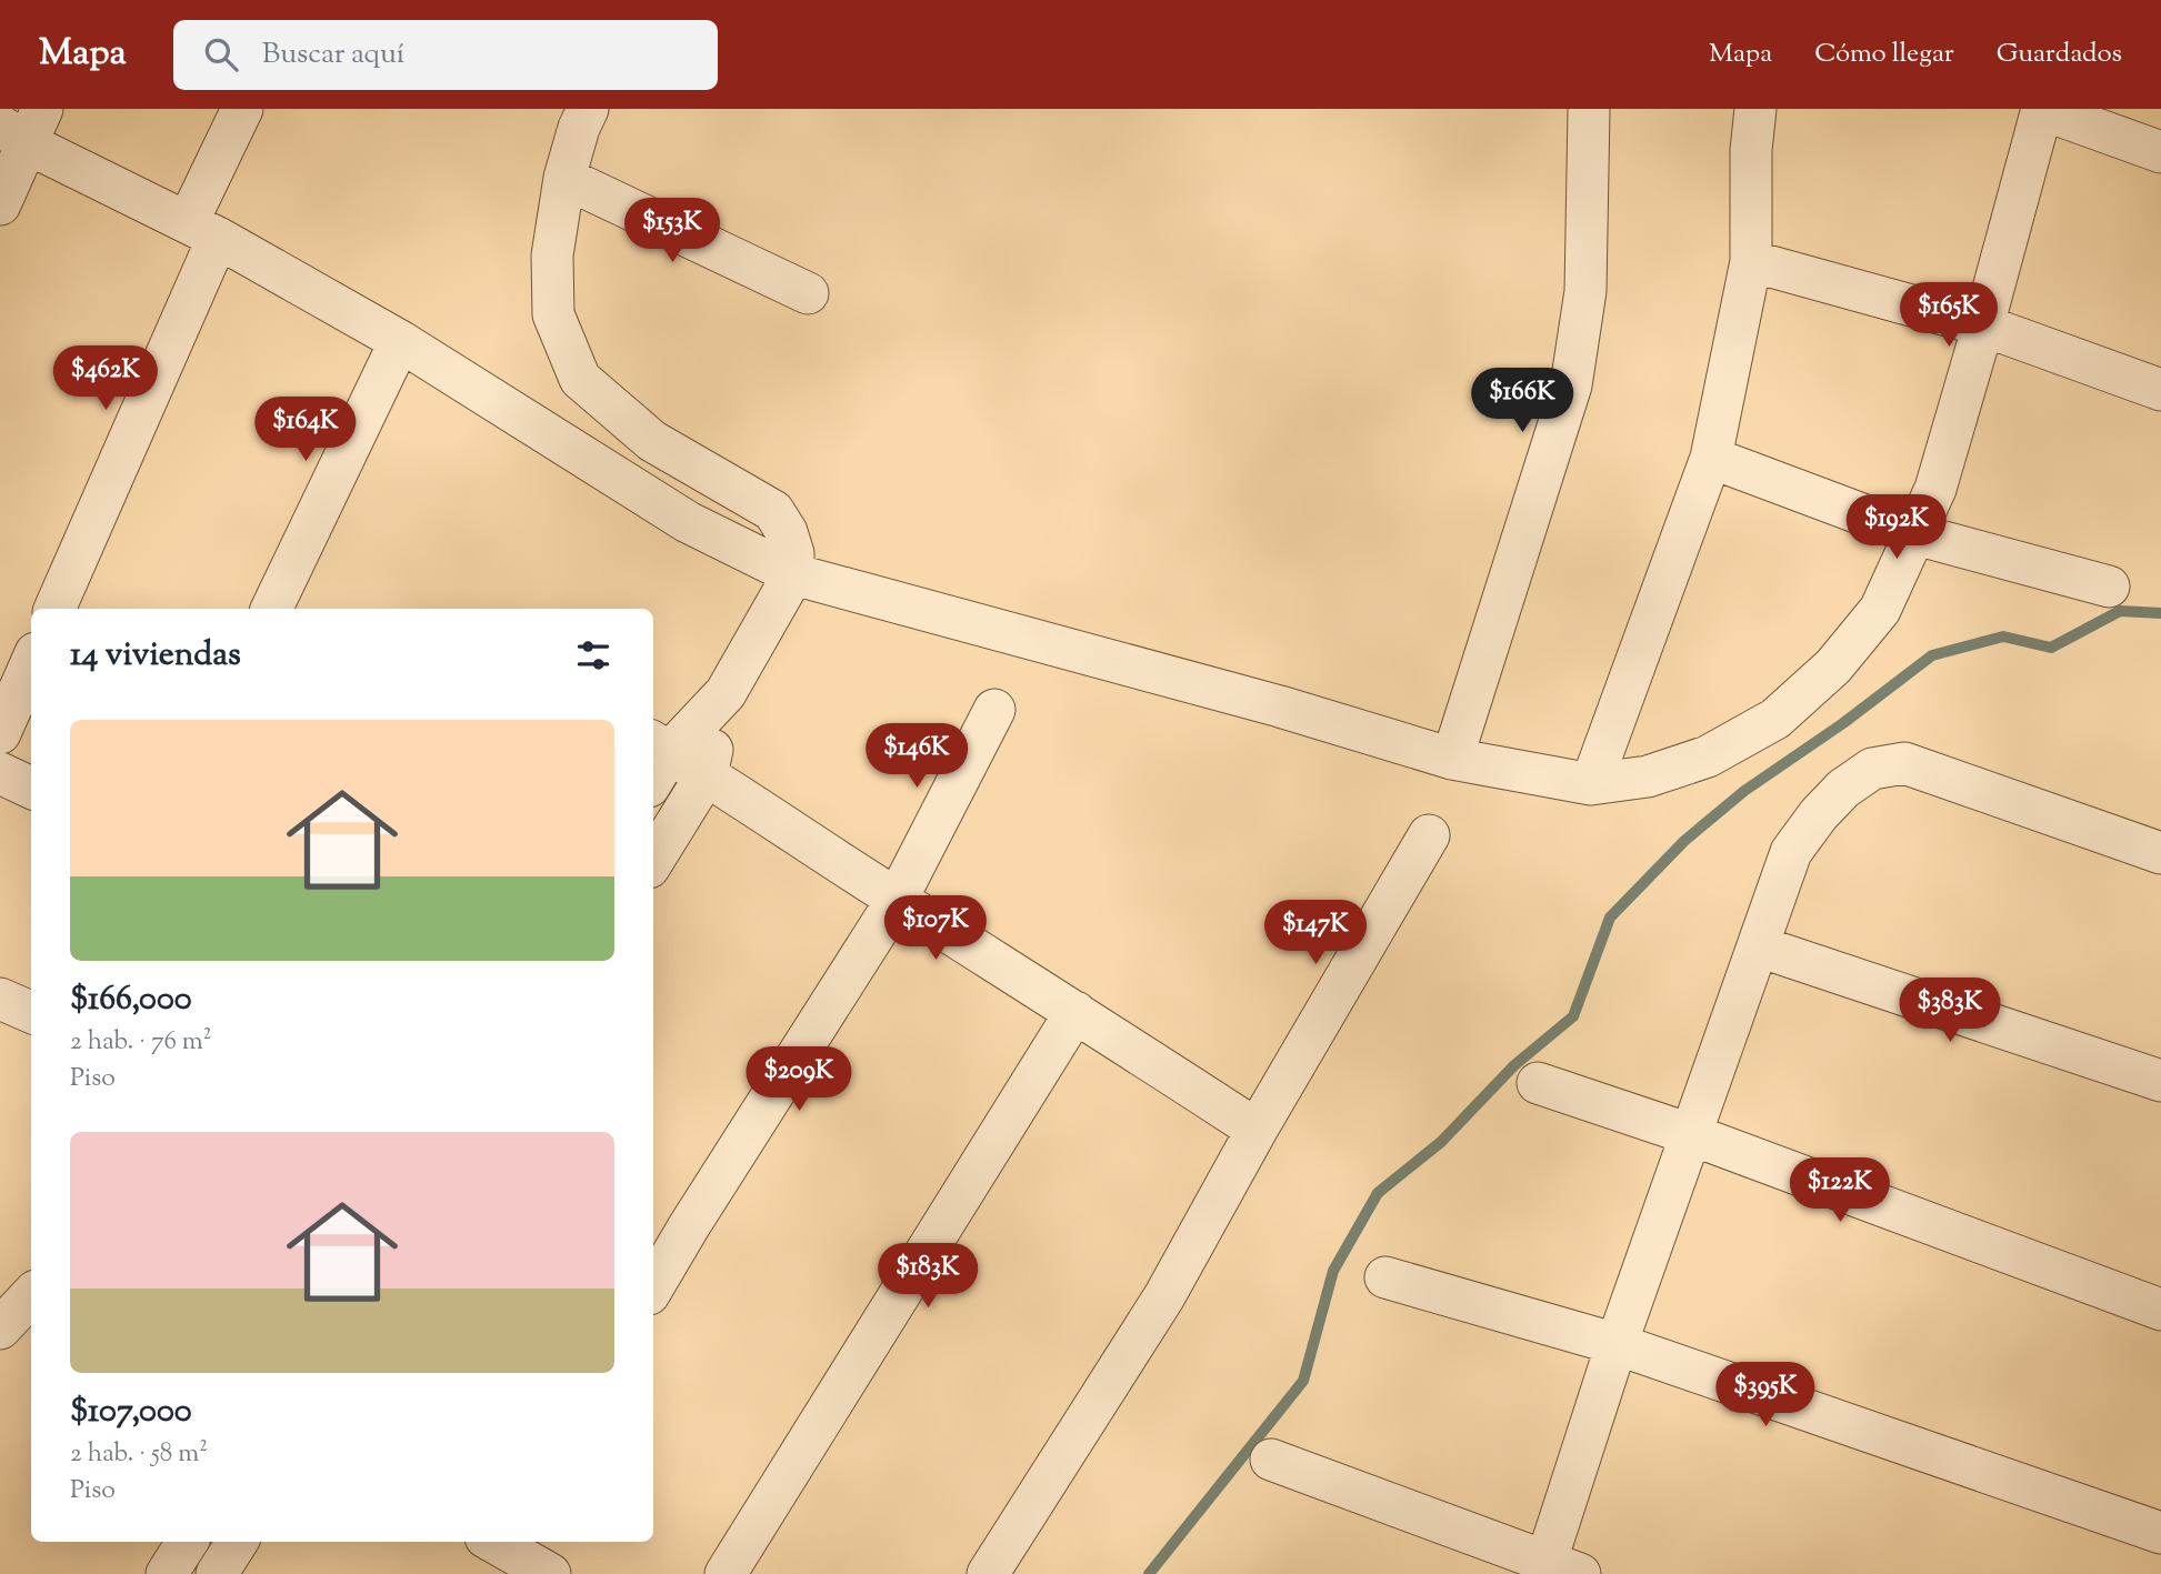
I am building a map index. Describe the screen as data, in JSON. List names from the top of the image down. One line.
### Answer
{"page":{"header":"Mapa","search":"Buscar aquí","nav":["Mapa","Cómo llegar","Guardados"],"price":["$153K","$165K","$462K","$166K","$164K","$192K","$146K","$107K","$147K","$383K","$209K","$122K","$183K","$395K"],"heading":"14 viviendas","list":[{"name":"$166,000","note":"2 hab. · 76 m² · Piso"},{"name":"$107,000","note":"2 hab. · 58 m² · Piso"}]}}
